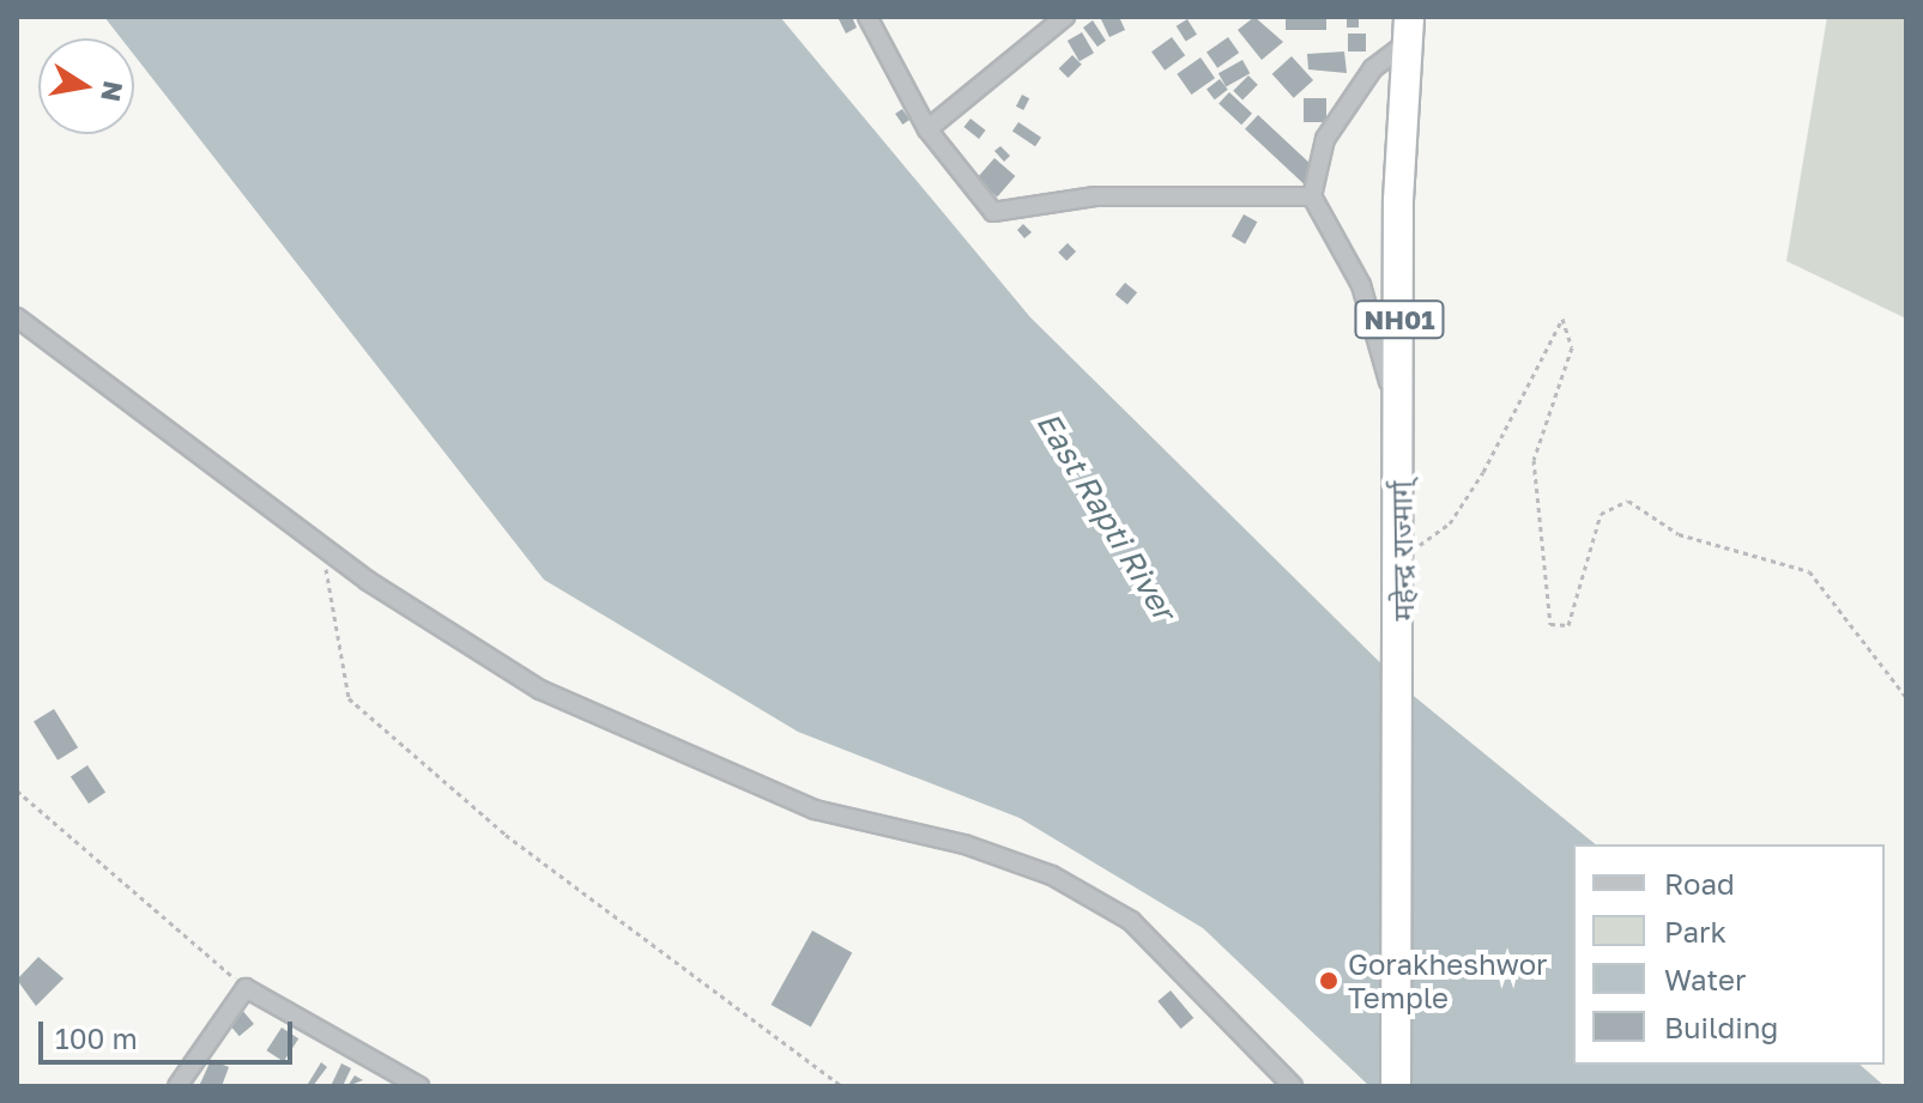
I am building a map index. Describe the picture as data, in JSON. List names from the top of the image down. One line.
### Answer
{"streets":{"highway":["NH01","महेन्द्र राज्मार्ग्"]},"water":["East Rapti River"],"places":["Gorakheshwor Temple"],"legend":["Road","Park","Water","Building"],"scale_bar":"100 m","north":"right"}
